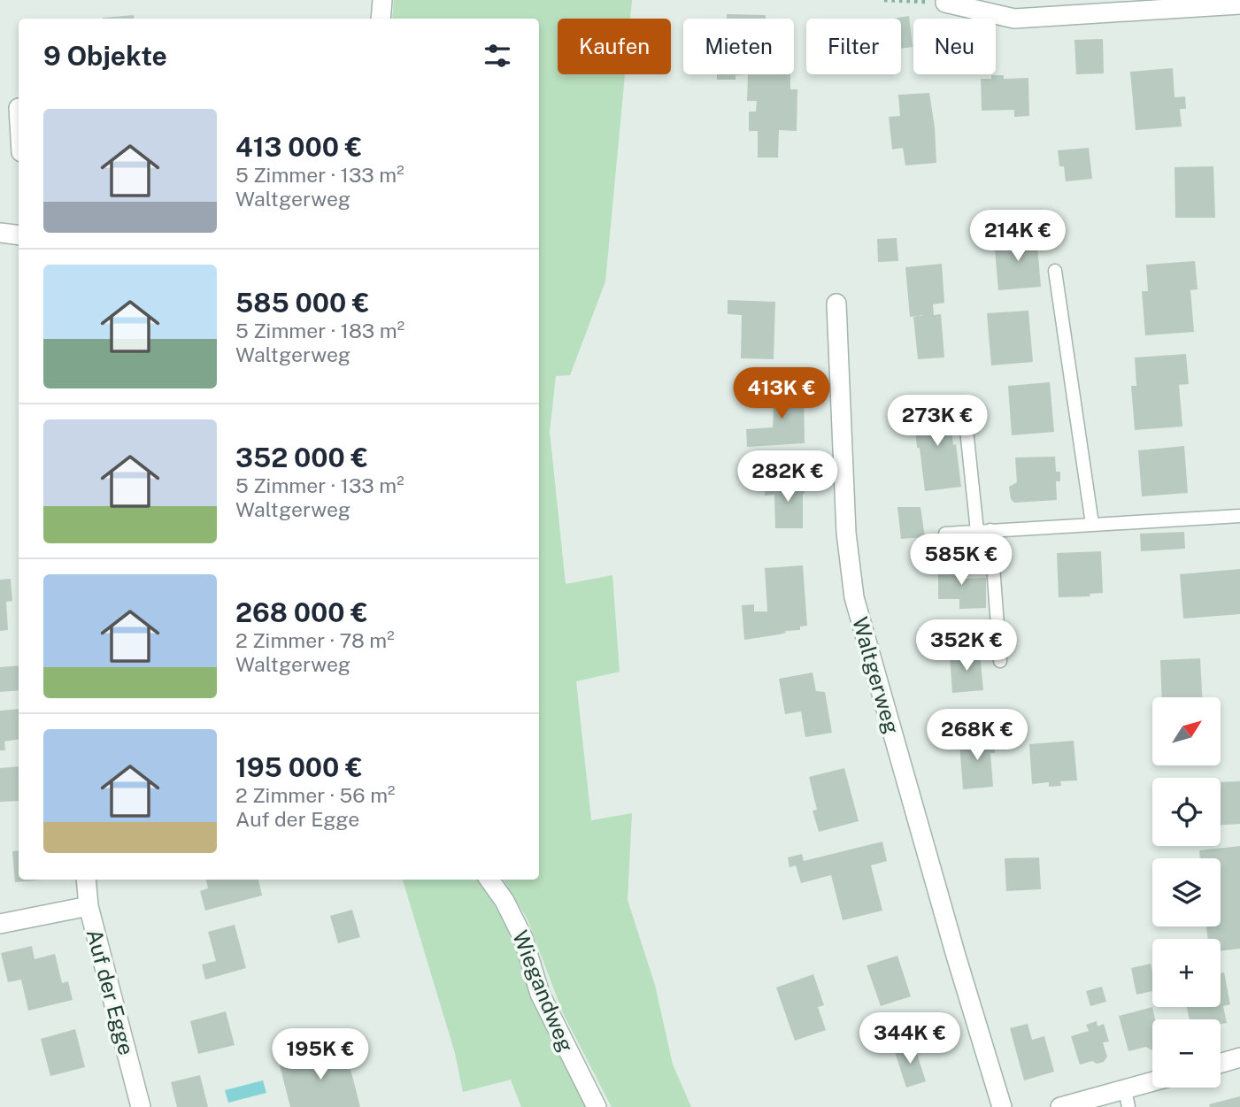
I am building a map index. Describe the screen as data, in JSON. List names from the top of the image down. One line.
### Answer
{"streets":{"street":["Waltgerweg","Wiegandweg","Auf der Egge"]},"north":"top right","page":{"chip":["Kaufen","Mieten","Filter","Neu"],"heading":"9 Objekte","list":[{"name":"413 000 €","note":"5 Zimmer · 133 m² · Waltgerweg"},{"name":"585 000 €","note":"5 Zimmer · 183 m² · Waltgerweg"},{"name":"352 000 €","note":"5 Zimmer · 133 m² · Waltgerweg"},{"name":"268 000 €","note":"2 Zimmer · 78 m² · Waltgerweg"},{"name":"195 000 €","note":"2 Zimmer · 56 m² · Auf der Egge"}],"price":["214K €","413K €","273K €","282K €","585K €","352K €","268K €","344K €","195K €"],"map_buttons":["+","−"]}}
